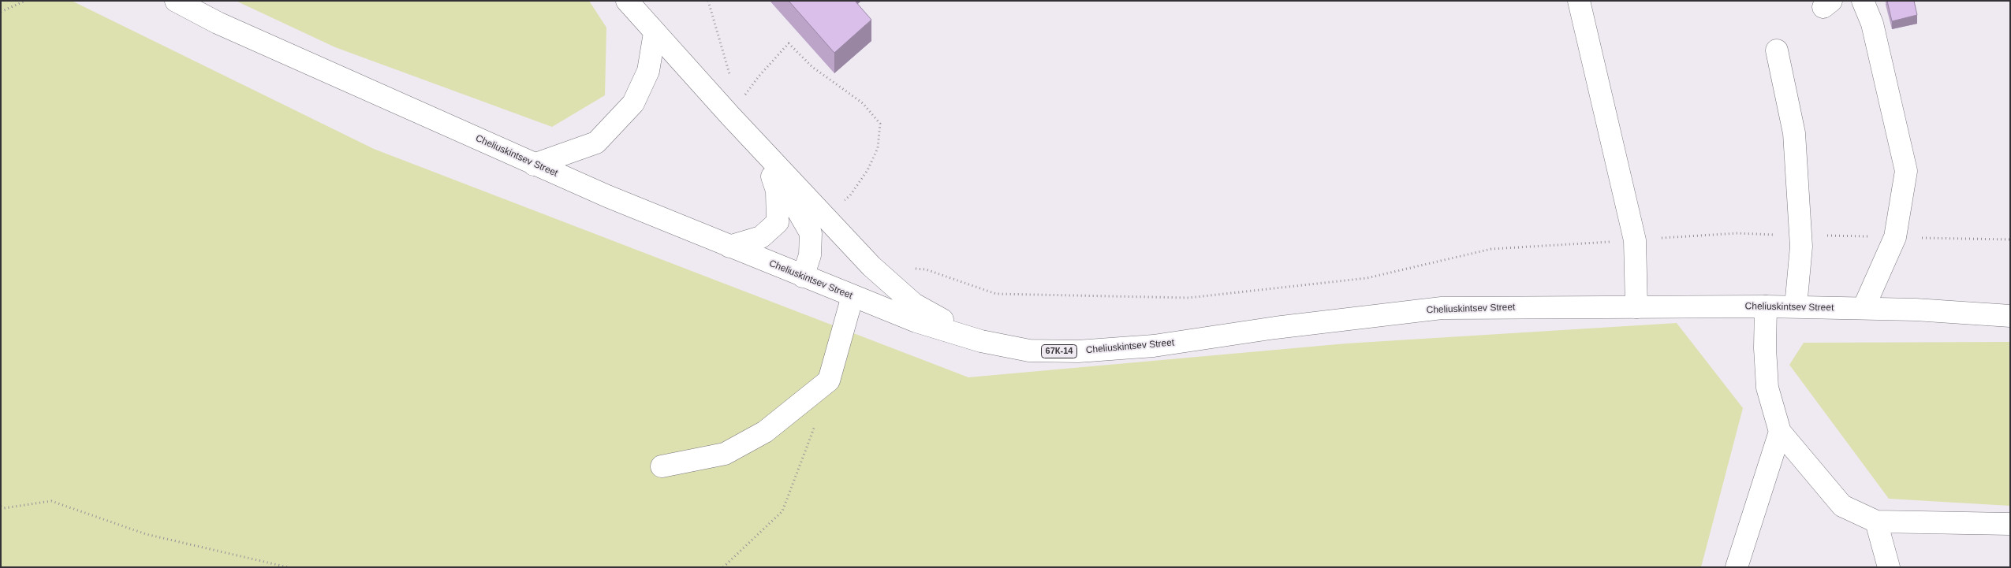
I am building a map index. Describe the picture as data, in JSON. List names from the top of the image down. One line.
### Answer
{"streets":{"main road":["Cheliuskintsev Street","67К-14"]}}
